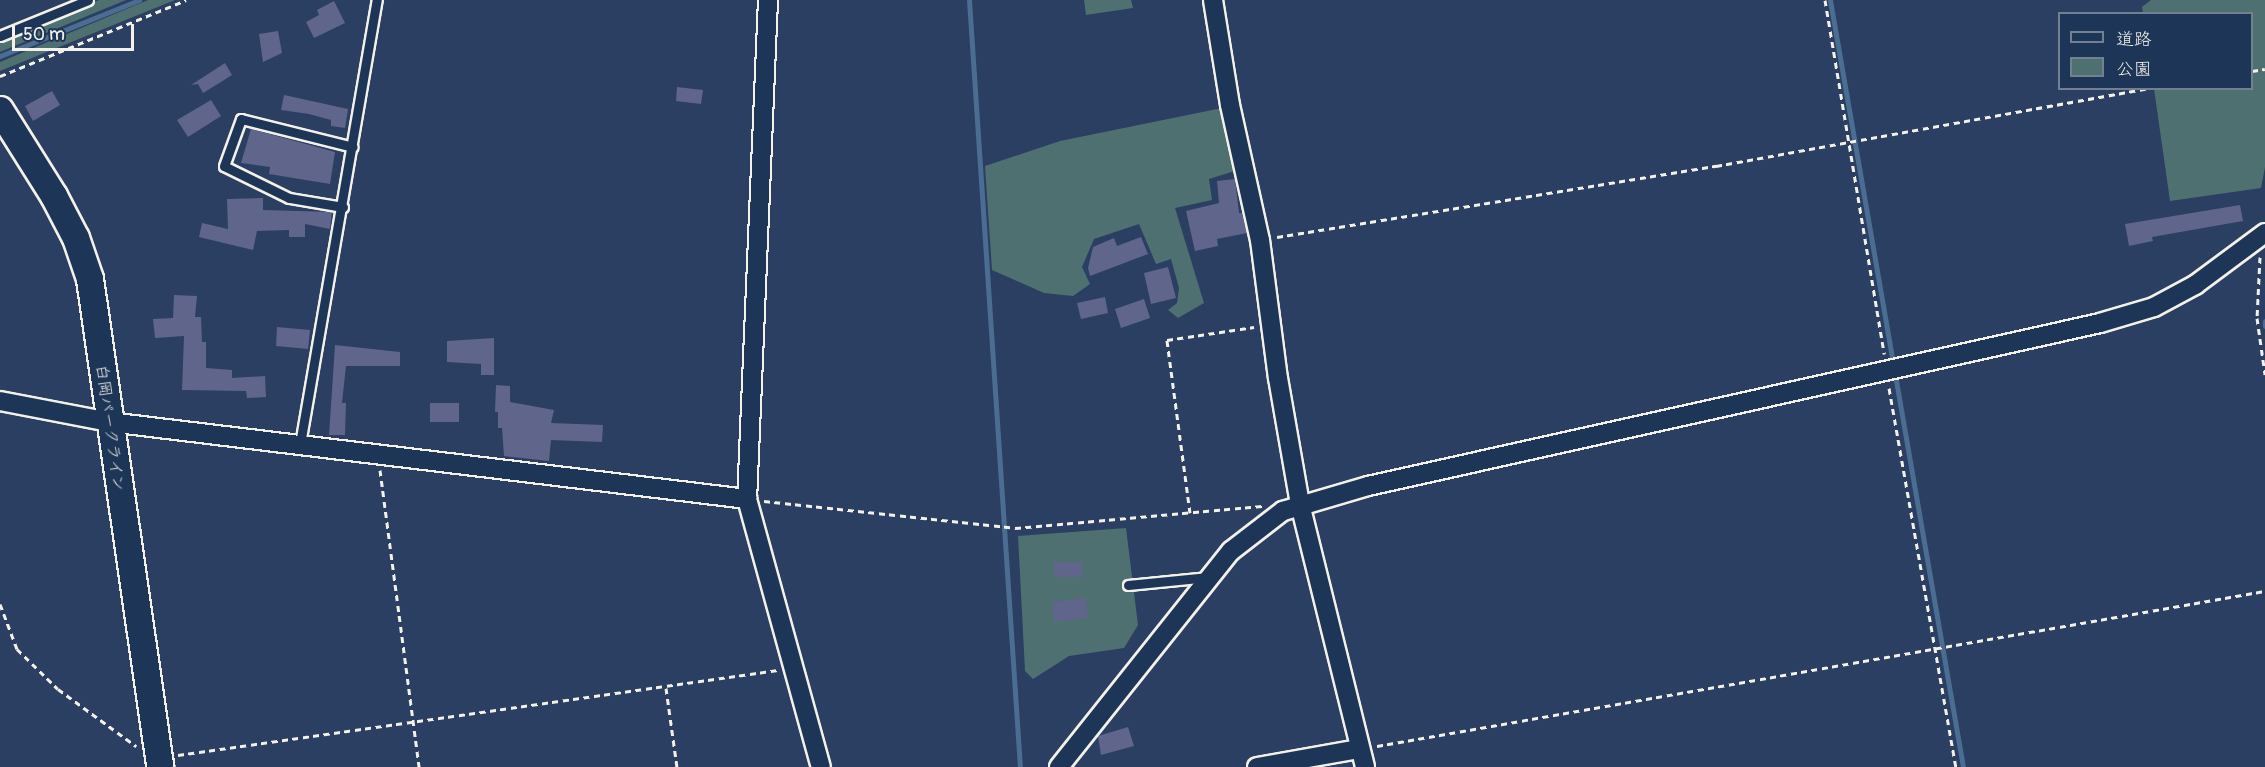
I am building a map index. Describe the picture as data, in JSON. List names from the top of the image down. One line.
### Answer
{"streets":{"street":["白岡パークライン"]},"legend":["道路","公園"],"scale_bar":"50 m"}
